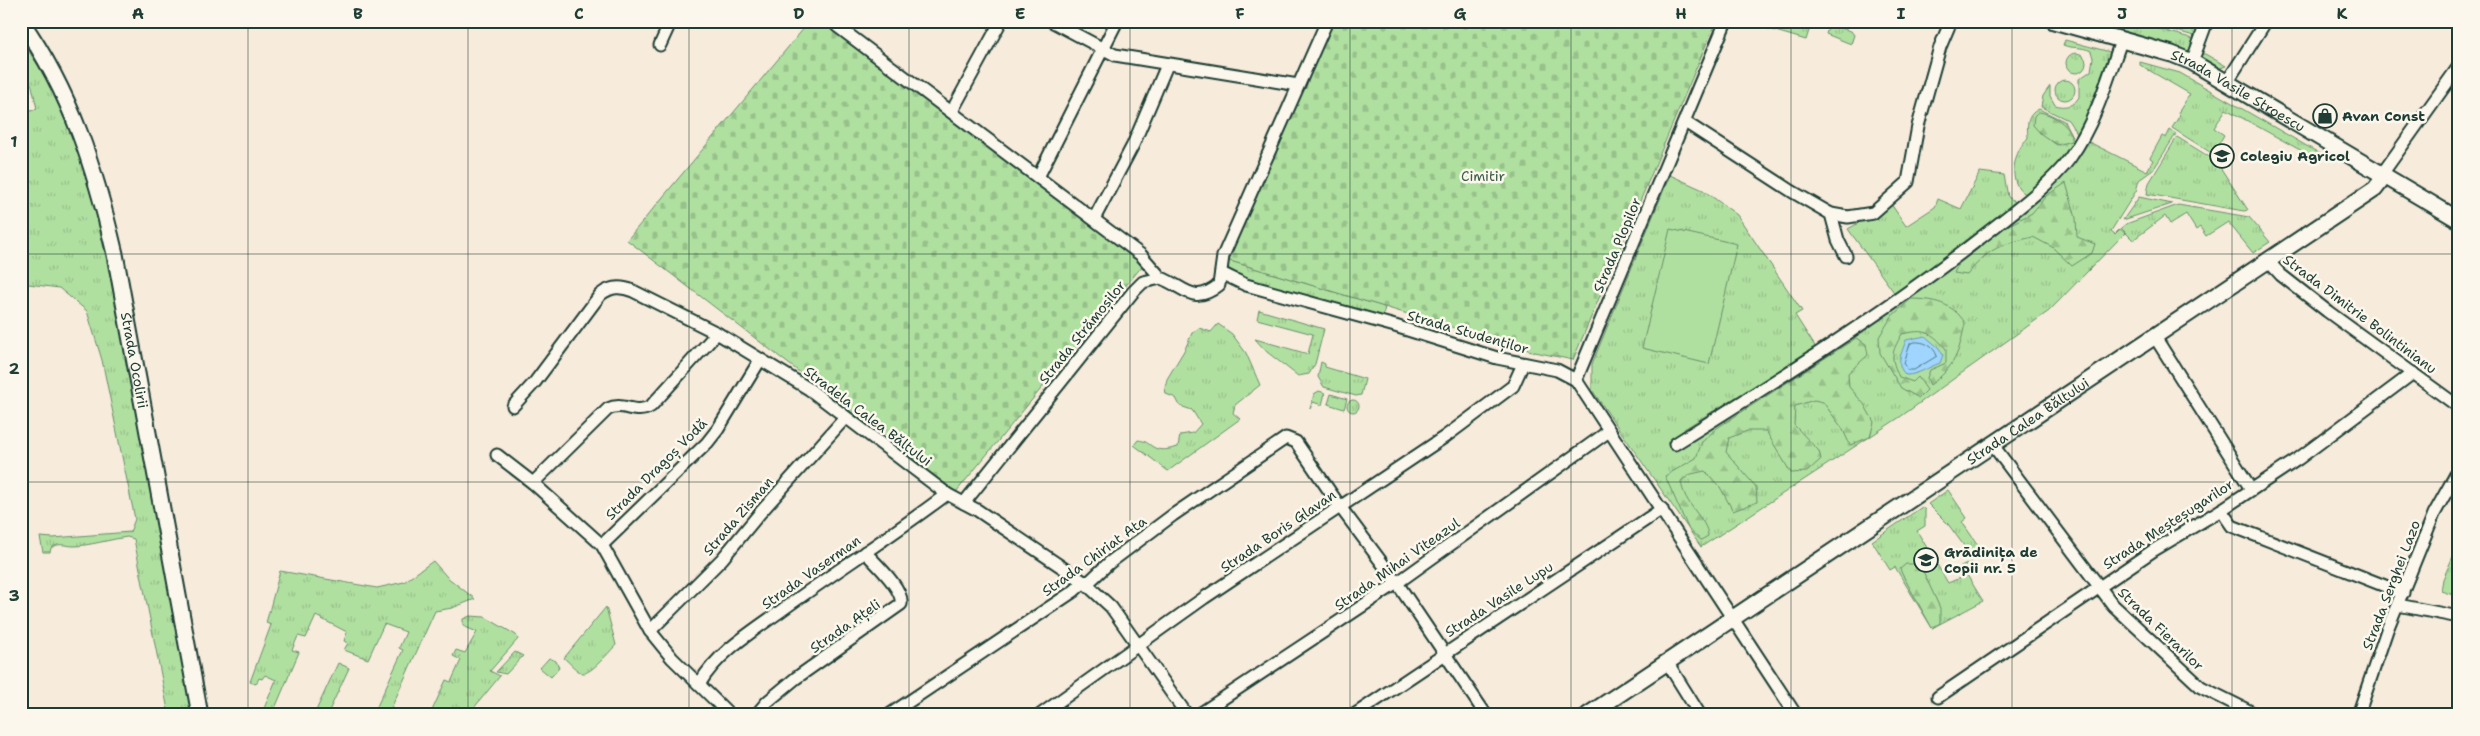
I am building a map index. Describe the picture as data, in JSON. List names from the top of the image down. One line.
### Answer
{"streets":{"main road":["Strada Vasile Stroescu","Strada Ocolirii","Strada Calea Bălțului"],"street":["Strada Plopilor","Strada Dimitrie Bolintinianu","Strada Strămoșilor","Strada Studenților","Stradela Calea Bălțului","Strada Dragoș Vodă","Strada Zisman","Strada Meșteșugarilor","Strada Boris Glavan","Strada Chiriat Ata","Strada Mihai Viteazul","Strada Vaserman","Strada Serghei Lazo","Strada Vasile Lupu","Strada Ațeli","Strada Fierarilor"]},"crossings":[["Strada Vasile Stroescu","Strada Calea Bălțului"],["Strada Plopilor","Strada Studenților"],["Strada Dimitrie Bolintinianu","Strada Calea Bălțului"],["Strada Dimitrie Bolintinianu","Strada Meșteșugarilor"],["Strada Strămoșilor","Stradela Calea Bălțului"],["Strada Studenților","Strada Boris Glavan"],["Stradela Calea Bălțului","Strada Dragoș Vodă"],["Stradela Calea Bălțului","Strada Zisman"],["Stradela Calea Bălțului","Strada Boris Glavan"],["Stradela Calea Bălțului","Strada Chiriat Ata"],["Stradela Calea Bălțului","Strada Vaserman"],["Strada Calea Bălțului","Strada Fierarilor"],["Strada Meșteșugarilor","Strada Fierarilor"],["Strada Boris Glavan","Strada Chiriat Ata"],["Strada Vaserman","Strada Ațeli"]],"parks":["Cimitir"],"places":{"shop":["Avan Const"],"school or university":["Colegiu Agricol","Grădinița de Copii nr. 5"]},"grid":{"columns":["A","B","C","D","E","F","G","H","I","J","K"],"rows":["1","2","3"]}}
